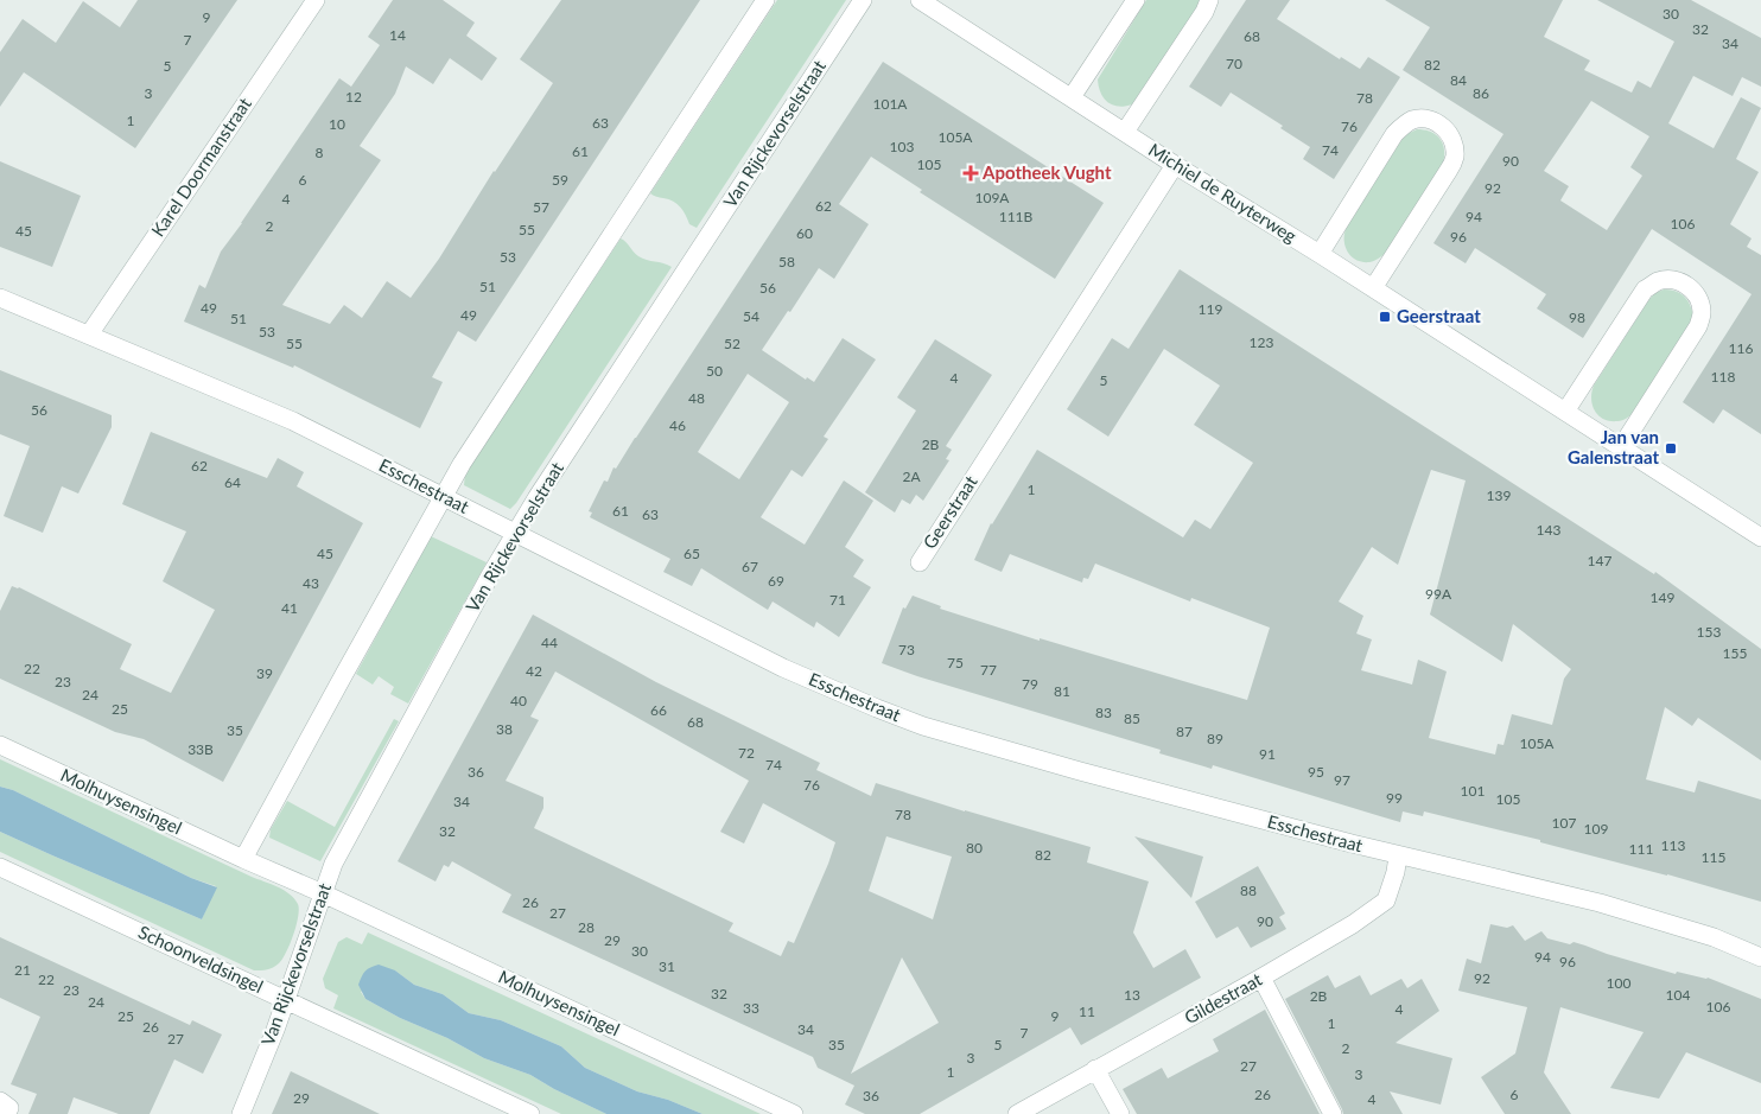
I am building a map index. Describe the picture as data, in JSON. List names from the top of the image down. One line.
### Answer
{"streets":{"street":["Van Rijckevorselstraat","Karel Doormanstraat","Michiel de Ruyterweg","Esschestraat","Geerstraat","Molhuysensingel","Schoonveldsingel","Gildestraat"]},"crossings":[["Van Rijckevorselstraat","Esschestraat"],["Van Rijckevorselstraat","Molhuysensingel"],["Van Rijckevorselstraat","Schoonveldsingel"],["Karel Doormanstraat","Esschestraat"],["Michiel de Ruyterweg","Geerstraat"],["Esschestraat","Gildestraat"]],"places":{"health":["Apotheek Vught"],"transit":["Geerstraat","Jan van Galenstraat"]},"house_numbers":["30","9","32","14","68","7","34","70","82","5","84","3","86","12","78","101A","1","63","10","76","105A","103","74","61","8","90","105","6","59","92","109A","4","62","57","111B","94","106","2","55","45","60","96","53","58","51","56","49","119","49","54","98","51","53","123","55","52","116","50","118","4","5","48","56","46","2B","62","2A","64","1","139","61","63","143","45","65","147","67","69","43","99A","149","71","41","153","44","73","155","75","22","77","42","39","23","79","81","24","40","25","66","83","85","68","38","35","87","89","105A","33B","72","91","74","36","95","97","76","101","99","105","34","78","107","109","32","113","80","111","82","115","88","26","27","90","28","29","30","94","96","31","21","92","22","100","23","32","13","104","2B","24","106","33","4","11","25","9","1","26","34","7","27","35","5","2","3","27","1","3","26","6","36","29","4"]}
